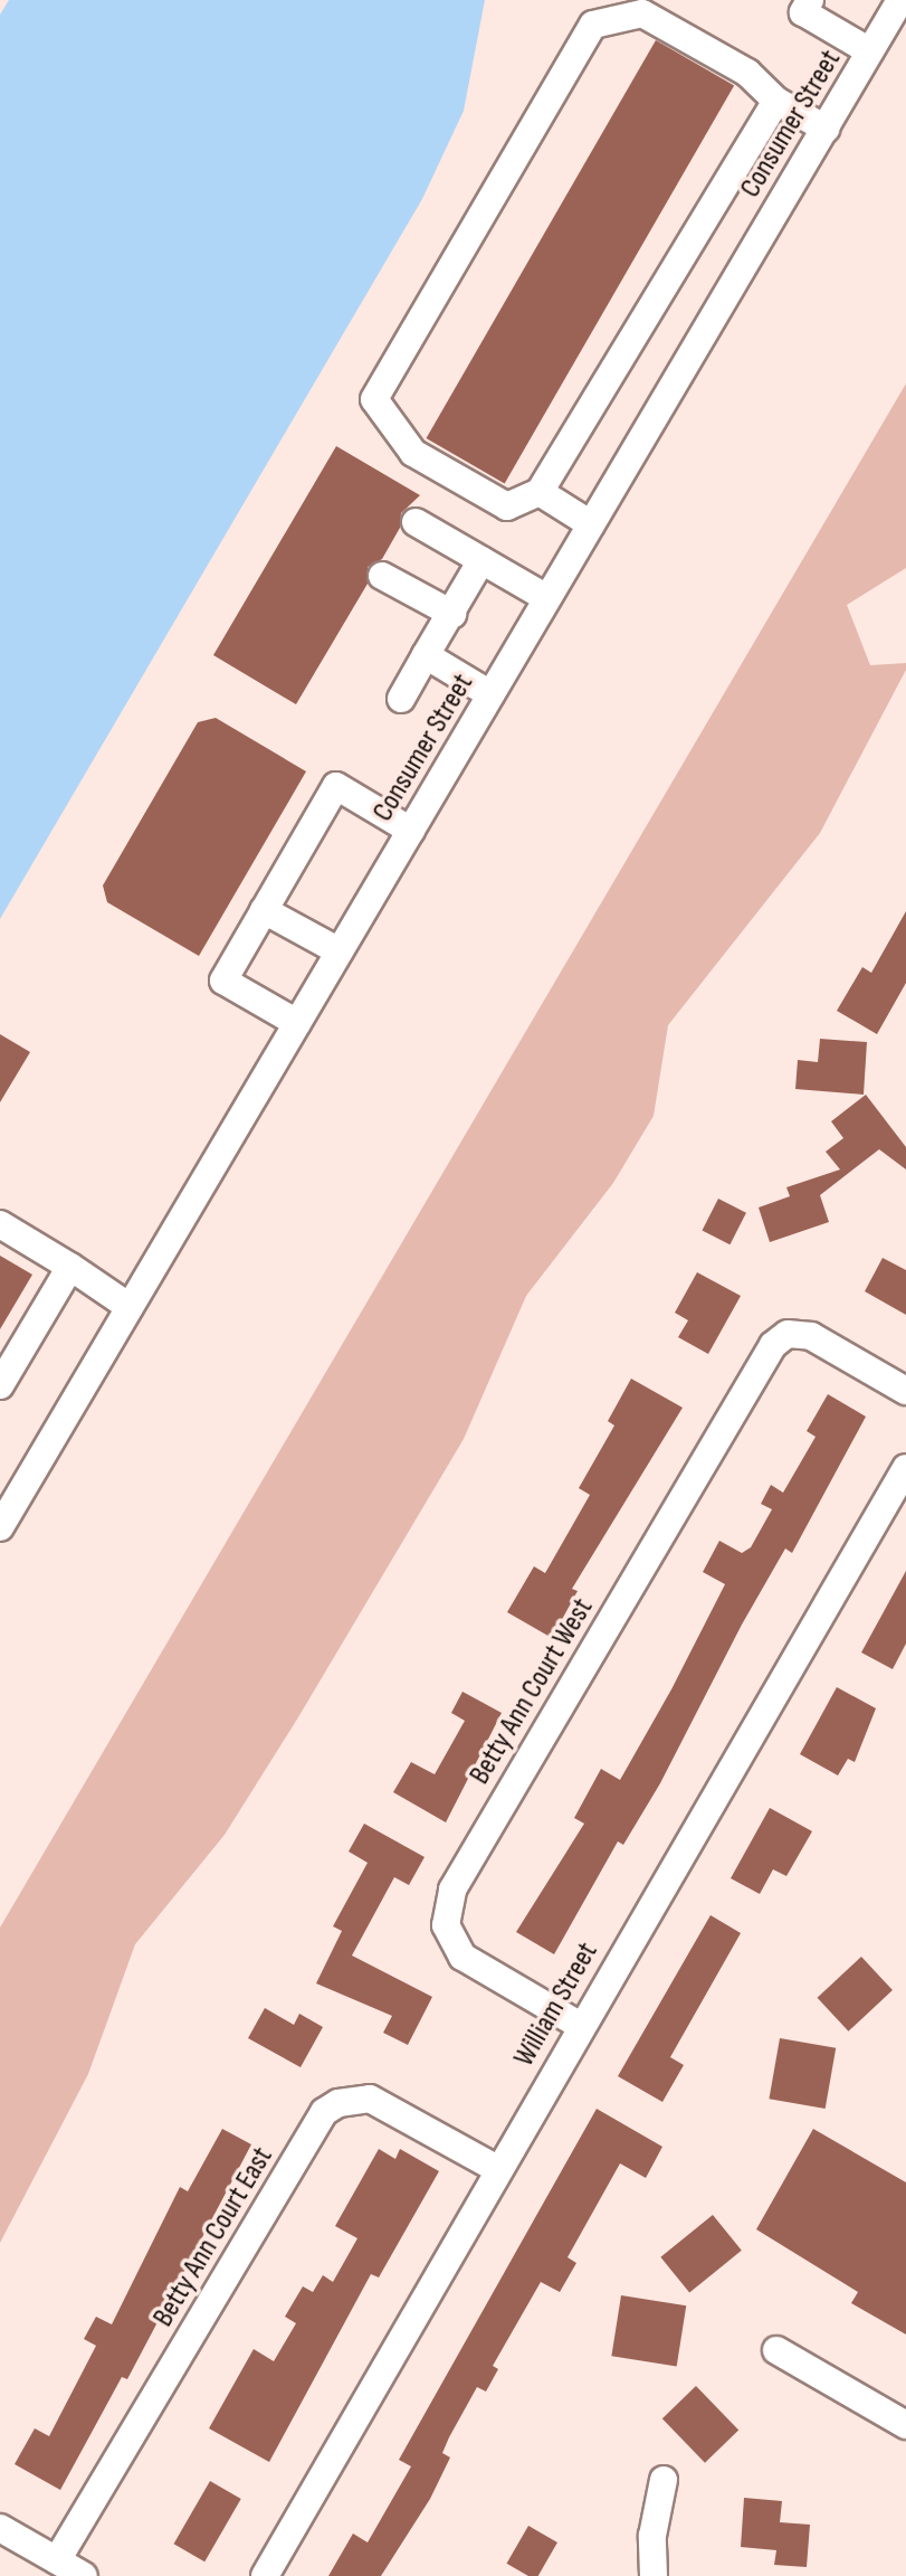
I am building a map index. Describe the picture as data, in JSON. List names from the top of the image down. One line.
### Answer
{"streets":{"street":["Consumer Street","Betty Ann Court West","William Street","Betty Ann Court East"]},"crossings":[["Betty Ann Court West","William Street"],["William Street","Betty Ann Court East"]]}
